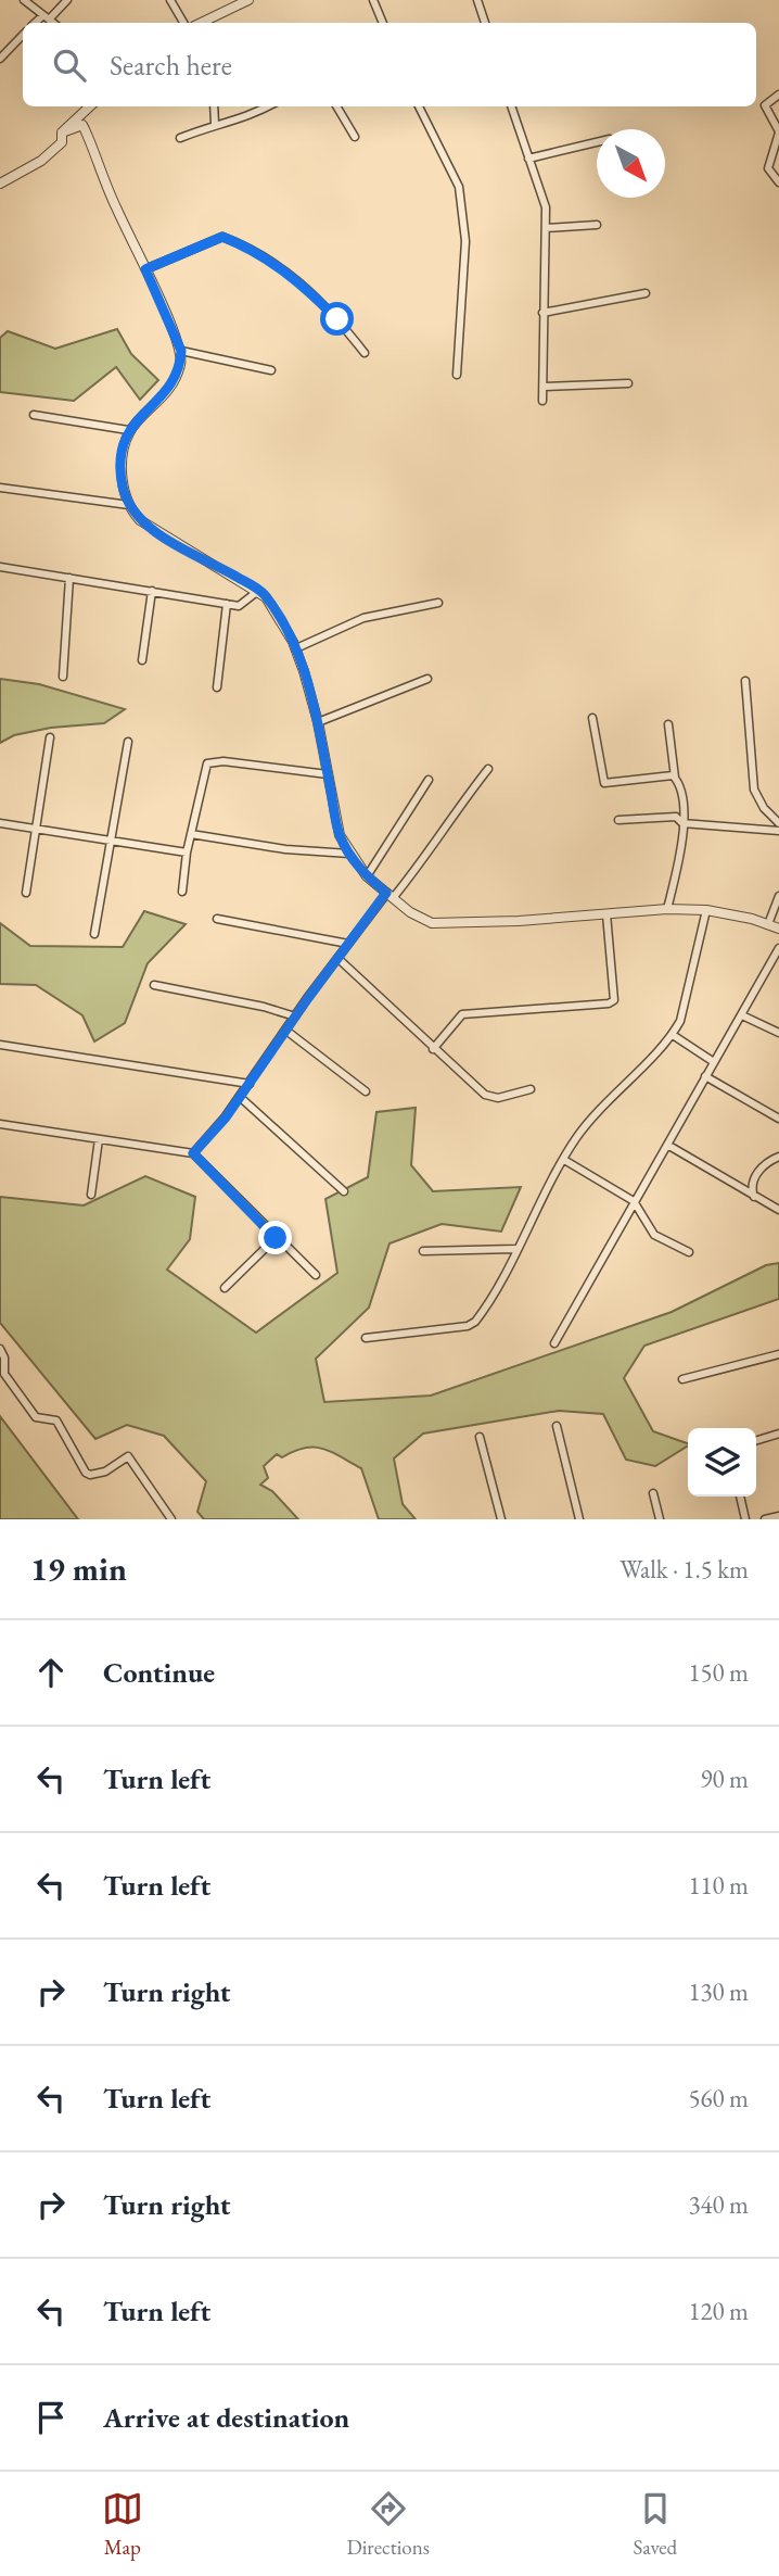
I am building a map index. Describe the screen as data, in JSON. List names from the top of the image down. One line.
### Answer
{"north":"bottom right","page":{"search":"Search here","heading":["19 min","Walk · 1.5 km"],"list":[["Continue","150 m"],["Turn left","90 m"],["Turn left","110 m"],["Turn right","130 m"],["Turn left","560 m"],["Turn right","340 m"],["Turn left","120 m"],"Arrive at destination"],"nav":["Map","Directions","Saved"]}}
